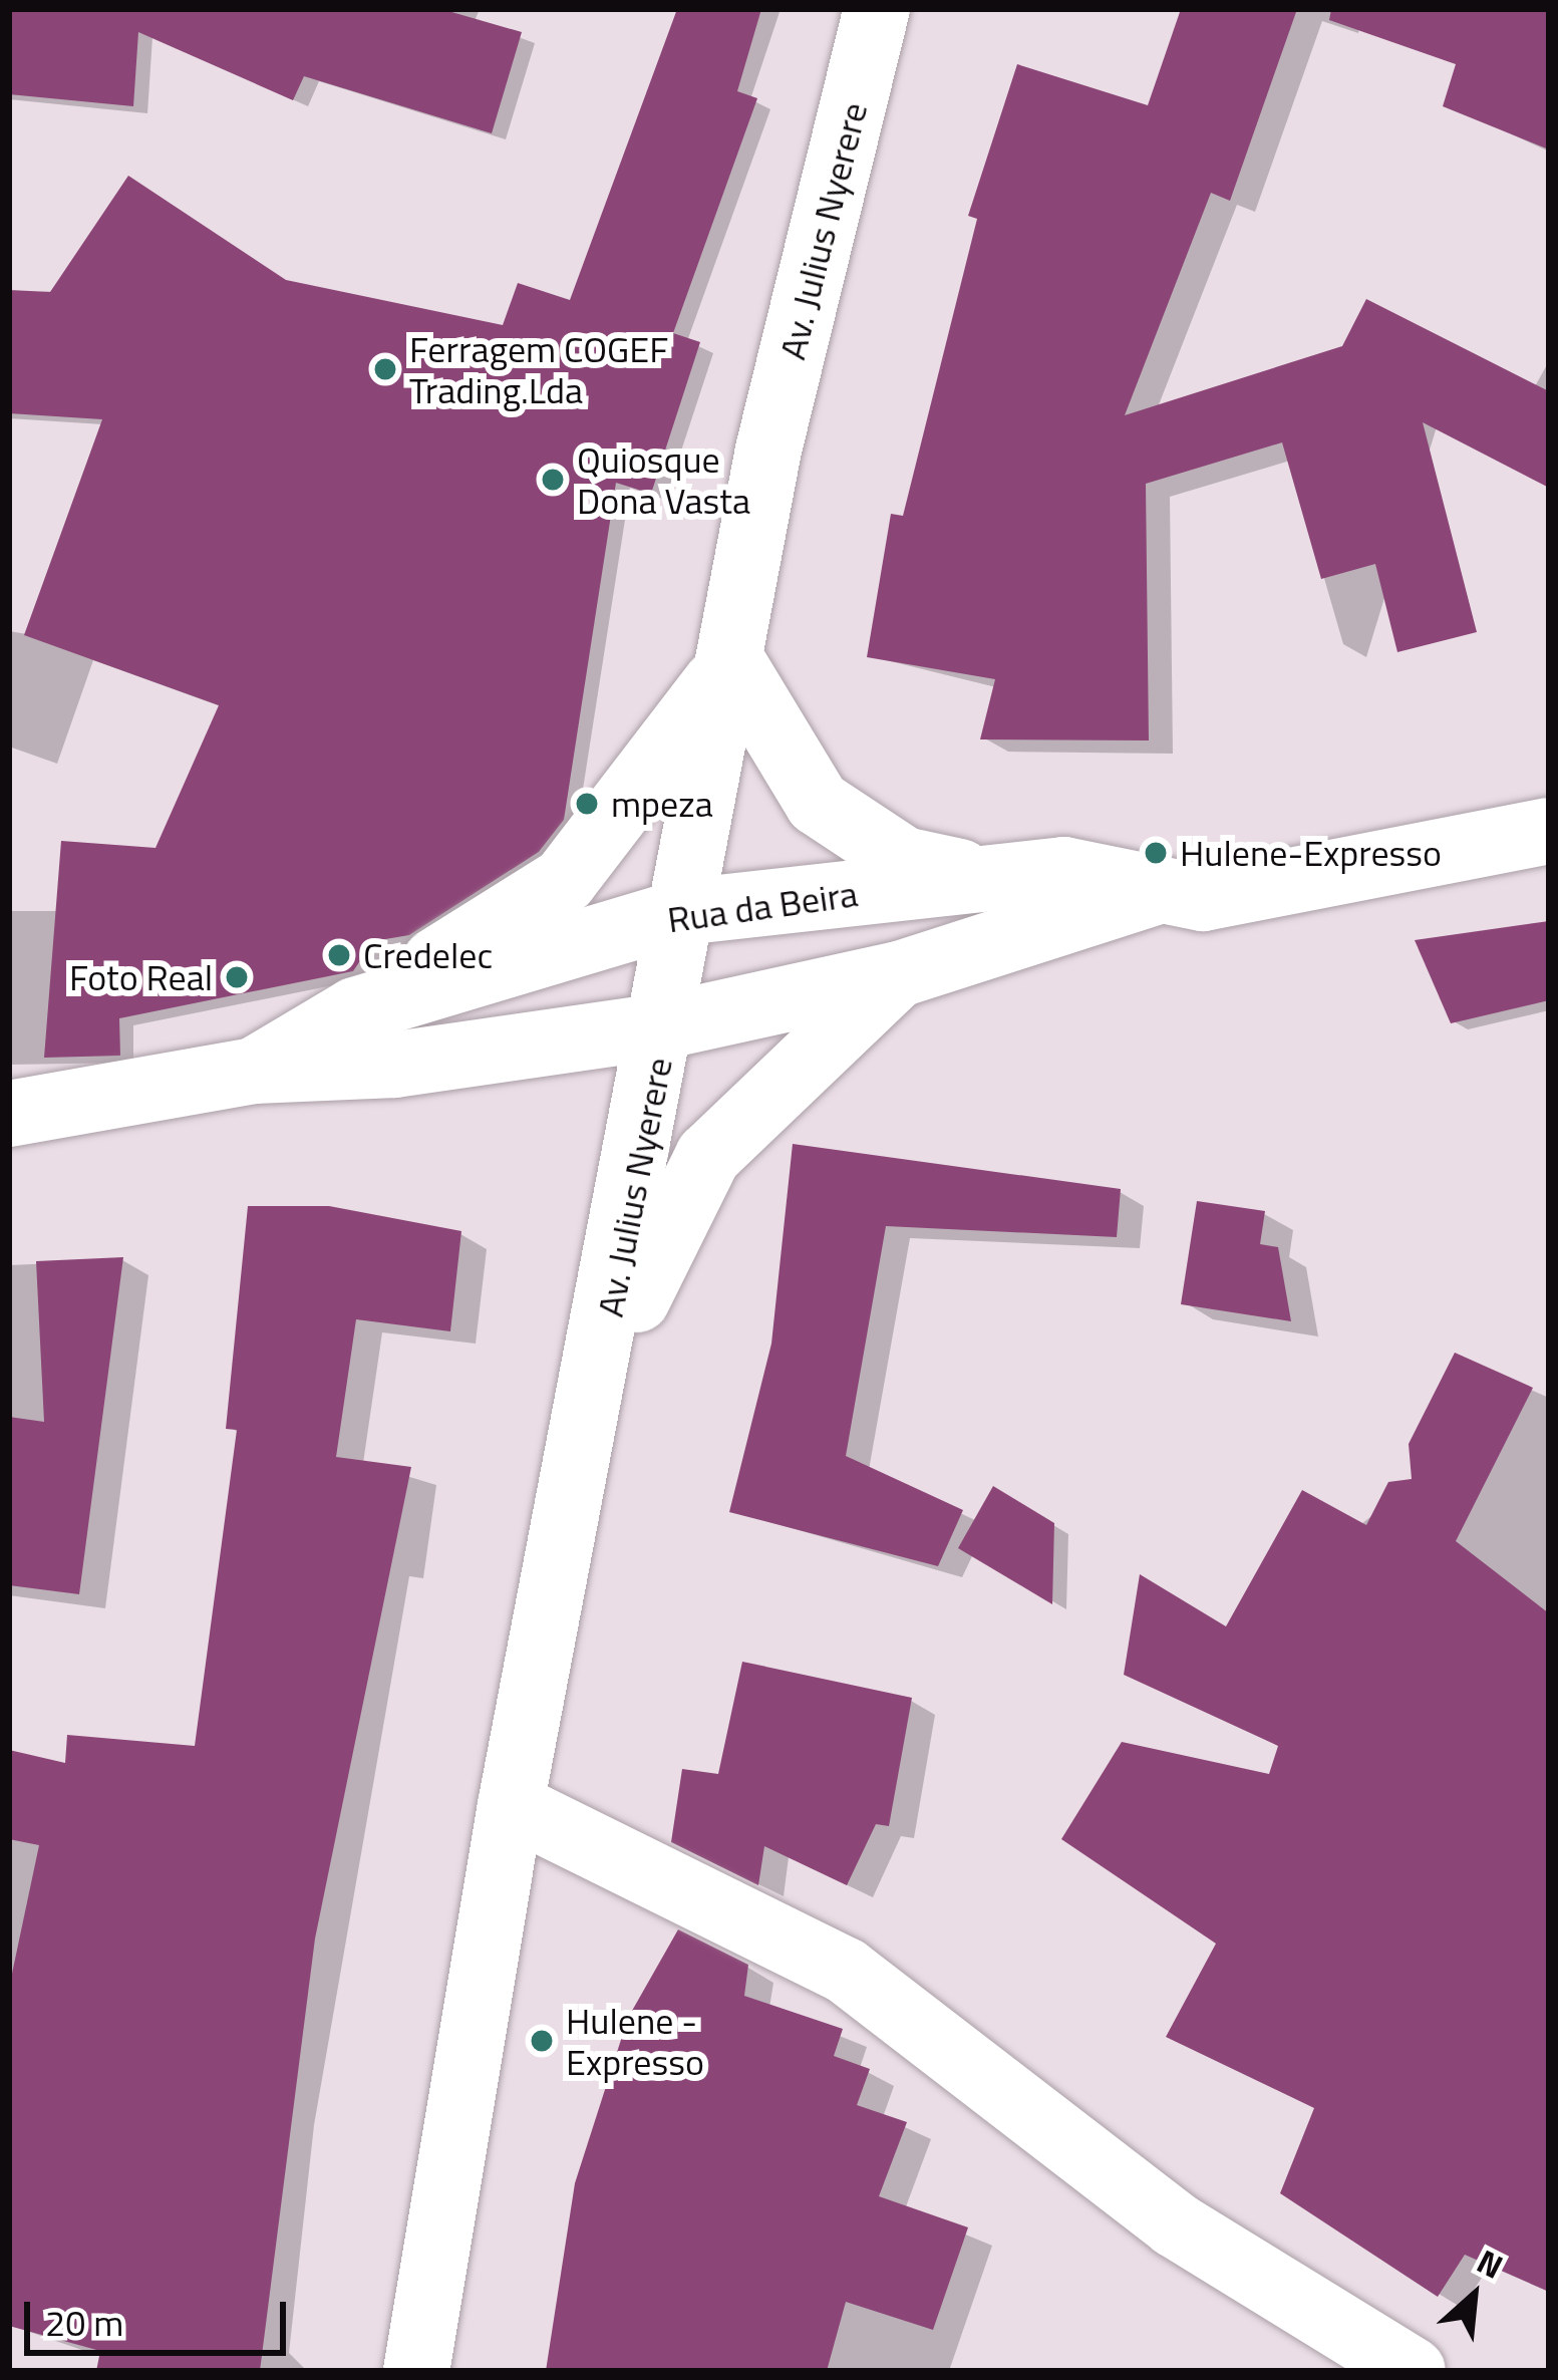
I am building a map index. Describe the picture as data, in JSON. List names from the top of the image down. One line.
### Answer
{"streets":{"main road":["Av. Julius Nyerere","Rua da Beira"]},"crossings":[["Av. Julius Nyerere","Rua da Beira"]],"places":["Ferragem COGEF Trading.Lda","Quiosque Dona Vasta","mpeza","Hulene-Expresso","Credelec","Foto Real","Hulene - Expresso"],"scale_bar":"20 m","north":"top right"}
